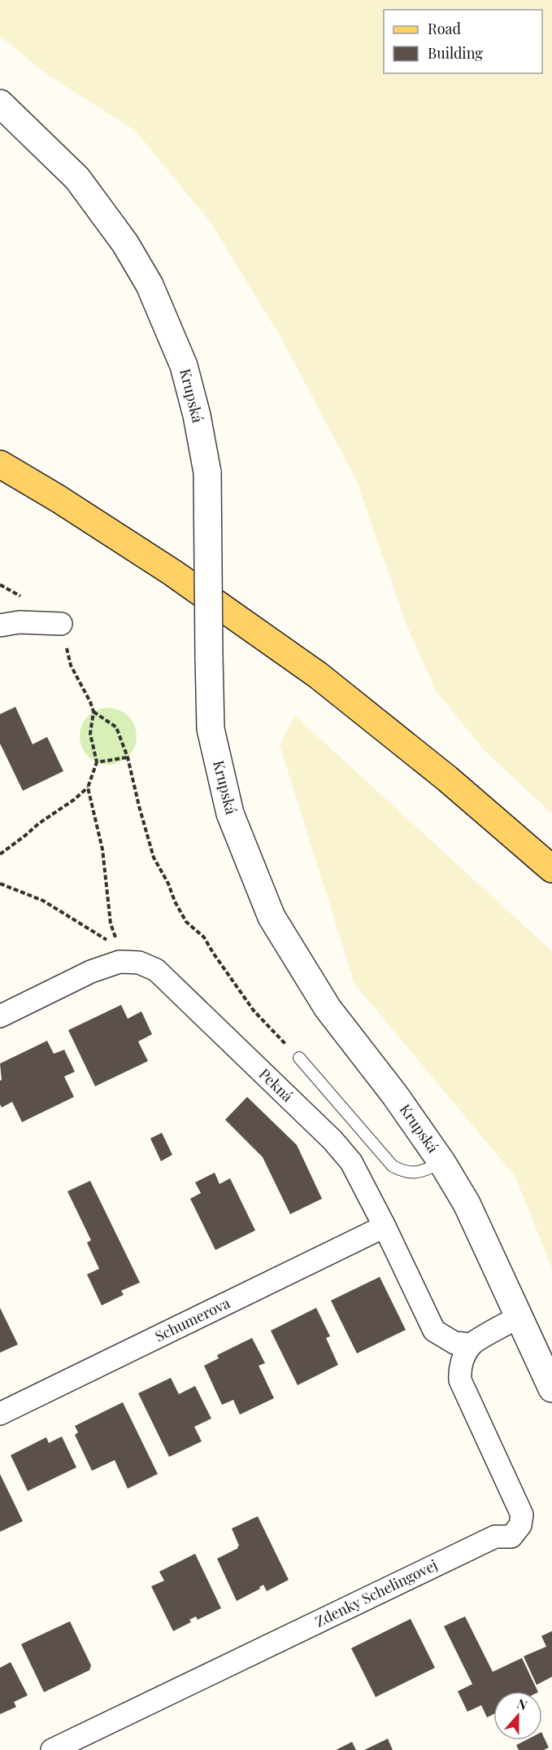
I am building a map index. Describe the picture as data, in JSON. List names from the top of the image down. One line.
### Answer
{"streets":{"street":["Krupská","Pekná","Schumerova","Zdenky Schelingovej"]},"crossings":[["Pekná","Schumerova"],["Pekná","Zdenky Schelingovej"]],"legend":["Road","Building"],"north":"top"}
